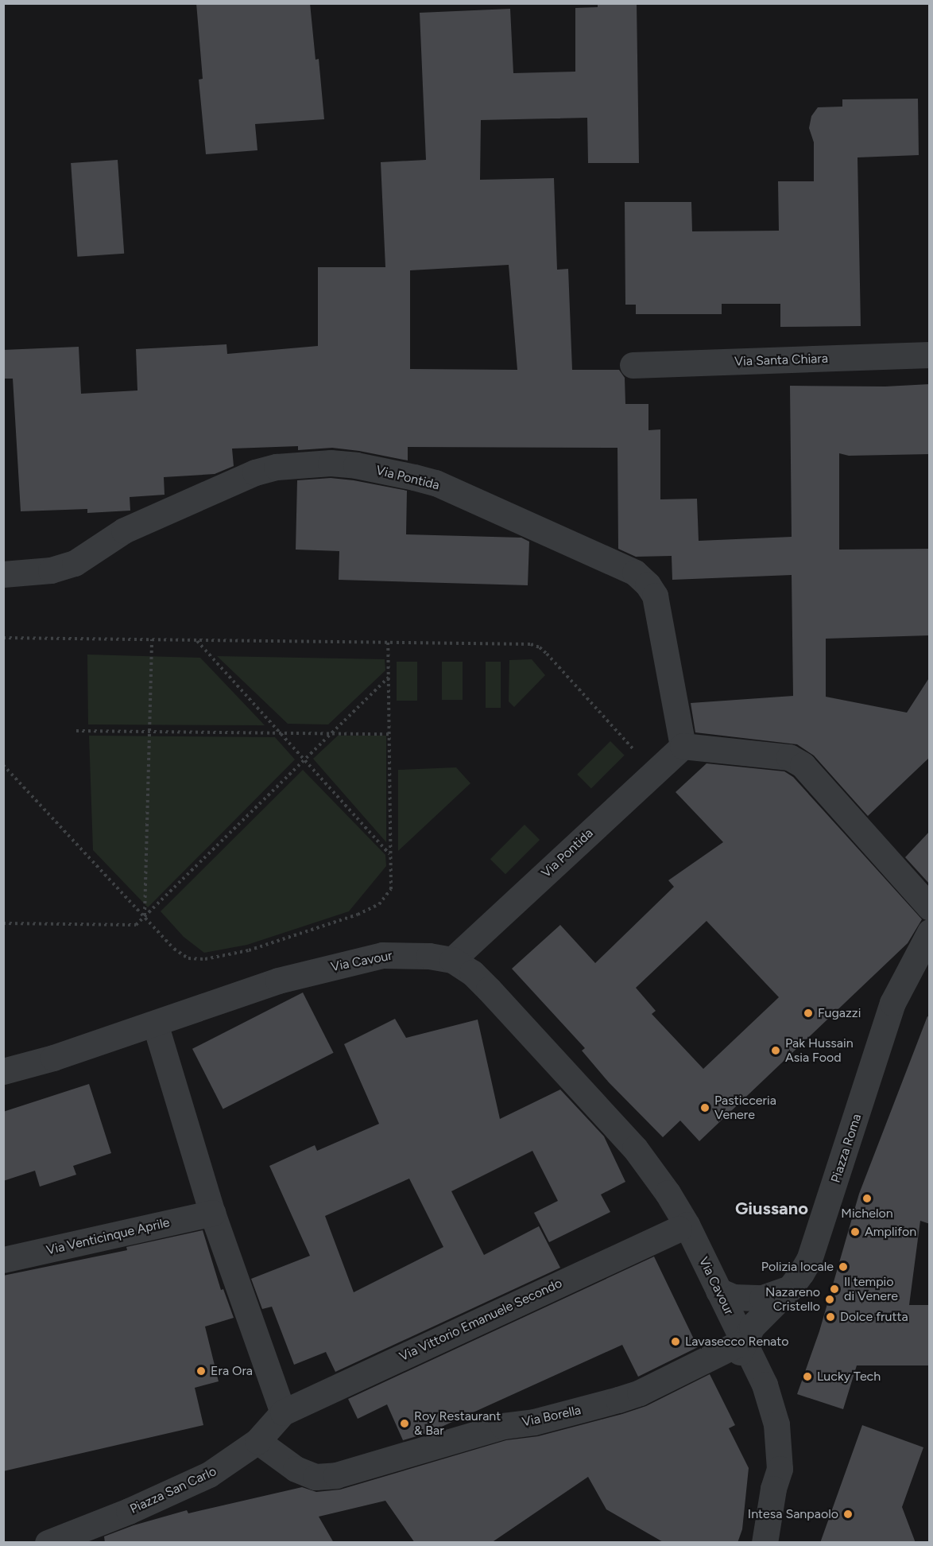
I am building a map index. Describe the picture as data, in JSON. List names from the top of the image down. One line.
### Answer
{"streets":{"street":["Via Santa Chiara","Via Pontida","Via Cavour","Piazza Roma","Via Venticinque Aprile","Via Vittorio Emanuele Secondo","Via Borella","Piazza San Carlo"]},"crossings":[["Via Pontida","Via Cavour"],["Via Cavour","Piazza Roma"],["Via Cavour","Via Vittorio Emanuele Secondo"],["Via Cavour","Via Borella"],["Piazza Roma","Via Borella"],["Via Vittorio Emanuele Secondo","Piazza San Carlo"],["Via Borella","Piazza San Carlo"]],"districts":["Giussano"],"places":["Fugazzi","Pak Hussain Asia Food","Pasticceria Venere","Michelon","Amplifon","Polizia locale","Il tempio di Venere","Nazareno Cristello","Dolce frutta","Lavasecco Renato","Era Ora","Lucky Tech","Roy Restaurant & Bar","Intesa Sanpaolo"]}
